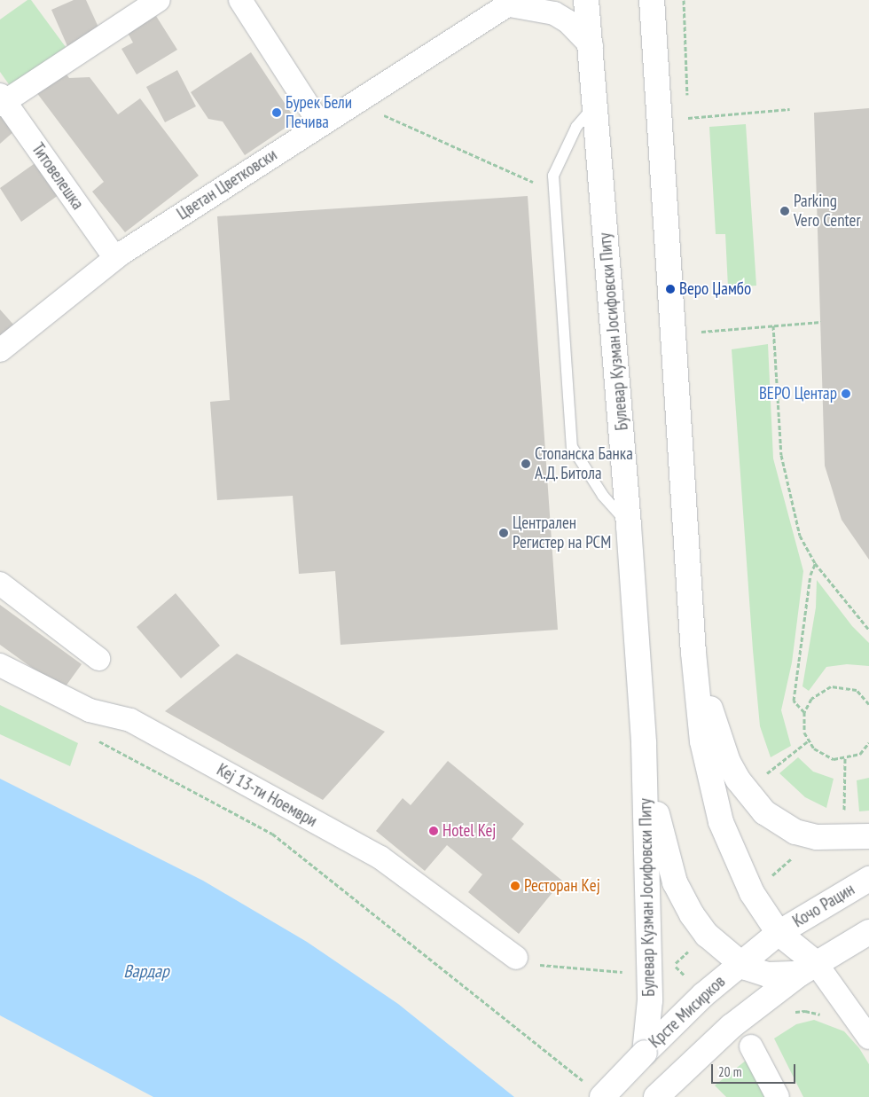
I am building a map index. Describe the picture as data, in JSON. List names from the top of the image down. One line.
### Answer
{"streets":{"street":["Титовелешка","Цветан Цветковски","Булевар Кузман Јосифовски Питу","Кеј 13-ти Ноември","Кочо Рацин","Крсте Мисирков"]},"crossings":[["Титовелешка","Цветан Цветковски"],["Цветан Цветковски","Булевар Кузман Јосифовски Питу"],["Булевар Кузман Јосифовски Питу","Крсте Мисирков"],["Кочо Рацин","Крсте Мисирков"]],"water":["Вардар"],"places":["Бурек Бели Печива","Parking Vero Center","Веро Џамбо","ВЕРО Центар","Стопанска Банка А.Д. Битола","Централен Регистер на РСМ","Hotel Kej","Ресторан Кej"],"scale_bar":"20 m"}
